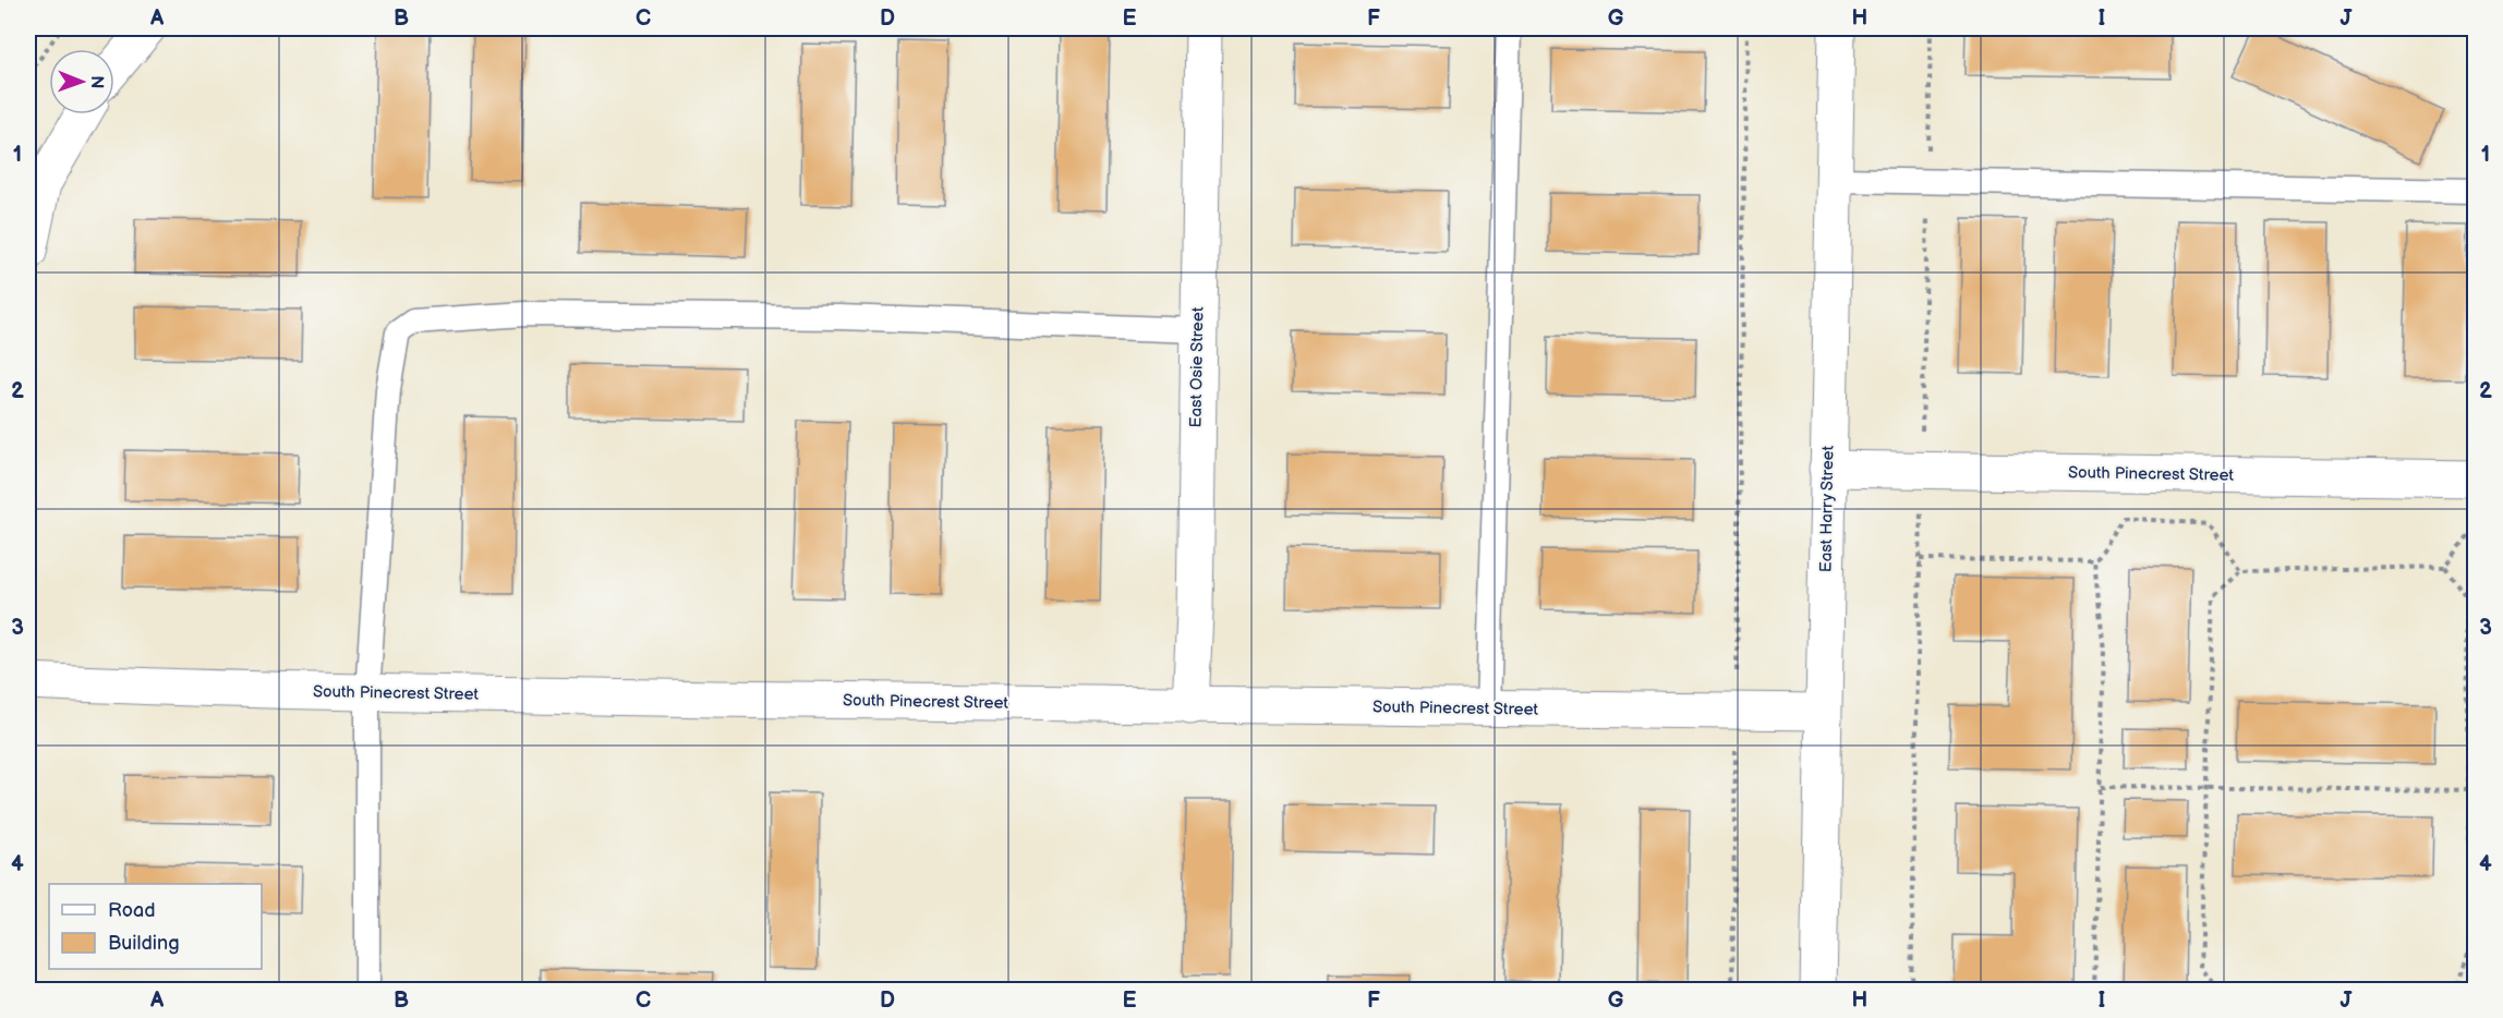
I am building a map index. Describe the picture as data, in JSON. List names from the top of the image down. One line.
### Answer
{"streets":{"street":["East Osie Street","South Pinecrest Street","East Harry Street"]},"crossings":[["East Osie Street","South Pinecrest Street"],["South Pinecrest Street","East Harry Street"]],"legend":["Road","Building"],"north":"right","grid":{"columns":["A","B","C","D","E","F","G","H","I","J"],"rows":["1","2","3","4"]}}
